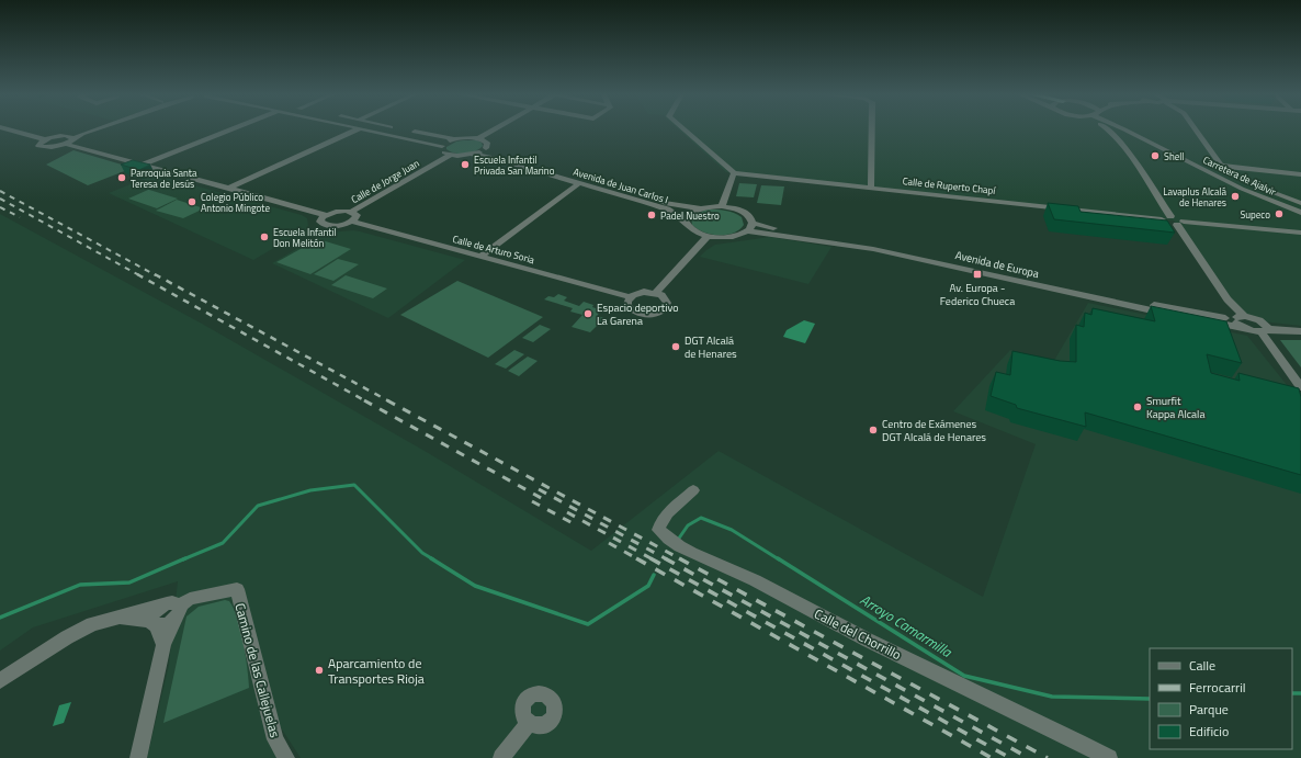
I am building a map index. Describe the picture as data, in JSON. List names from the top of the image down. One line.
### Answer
{"streets":{"street":["Carretera de Ajalvir","Calle de Jorge Juan","Avenida de Juan Carlos I","Calle de Ruperto Chapí","Calle de Arturo Soria","Avenida de Europa","Calle del Chorrillo","Camino de las Callejuelas"]},"crossings":[["Calle de Jorge Juan","Avenida de Juan Carlos I"]],"water":["Arroyo Camarmilla"],"places":{"other":["Shell","Escuela Infantil Privada San Marino","Parroquia Santa Teresa de Jesús","Lavaplus Alcalá de Henares","Colegio Público Antonio Mingote","Supeco","Padel Nuestro","Escuela Infantil Don Melitón","Espacio deportivo La Garena","DGT Alcalá de Henares","Smurfit Kappa Alcala","Centro de Exámenes DGT Alcalá de Henares","Aparcamiento de Transportes Rioja"],"transit":["Av. Europa - Federico Chueca"]},"legend":["Calle","Ferrocarril","Parque","Edificio"]}
